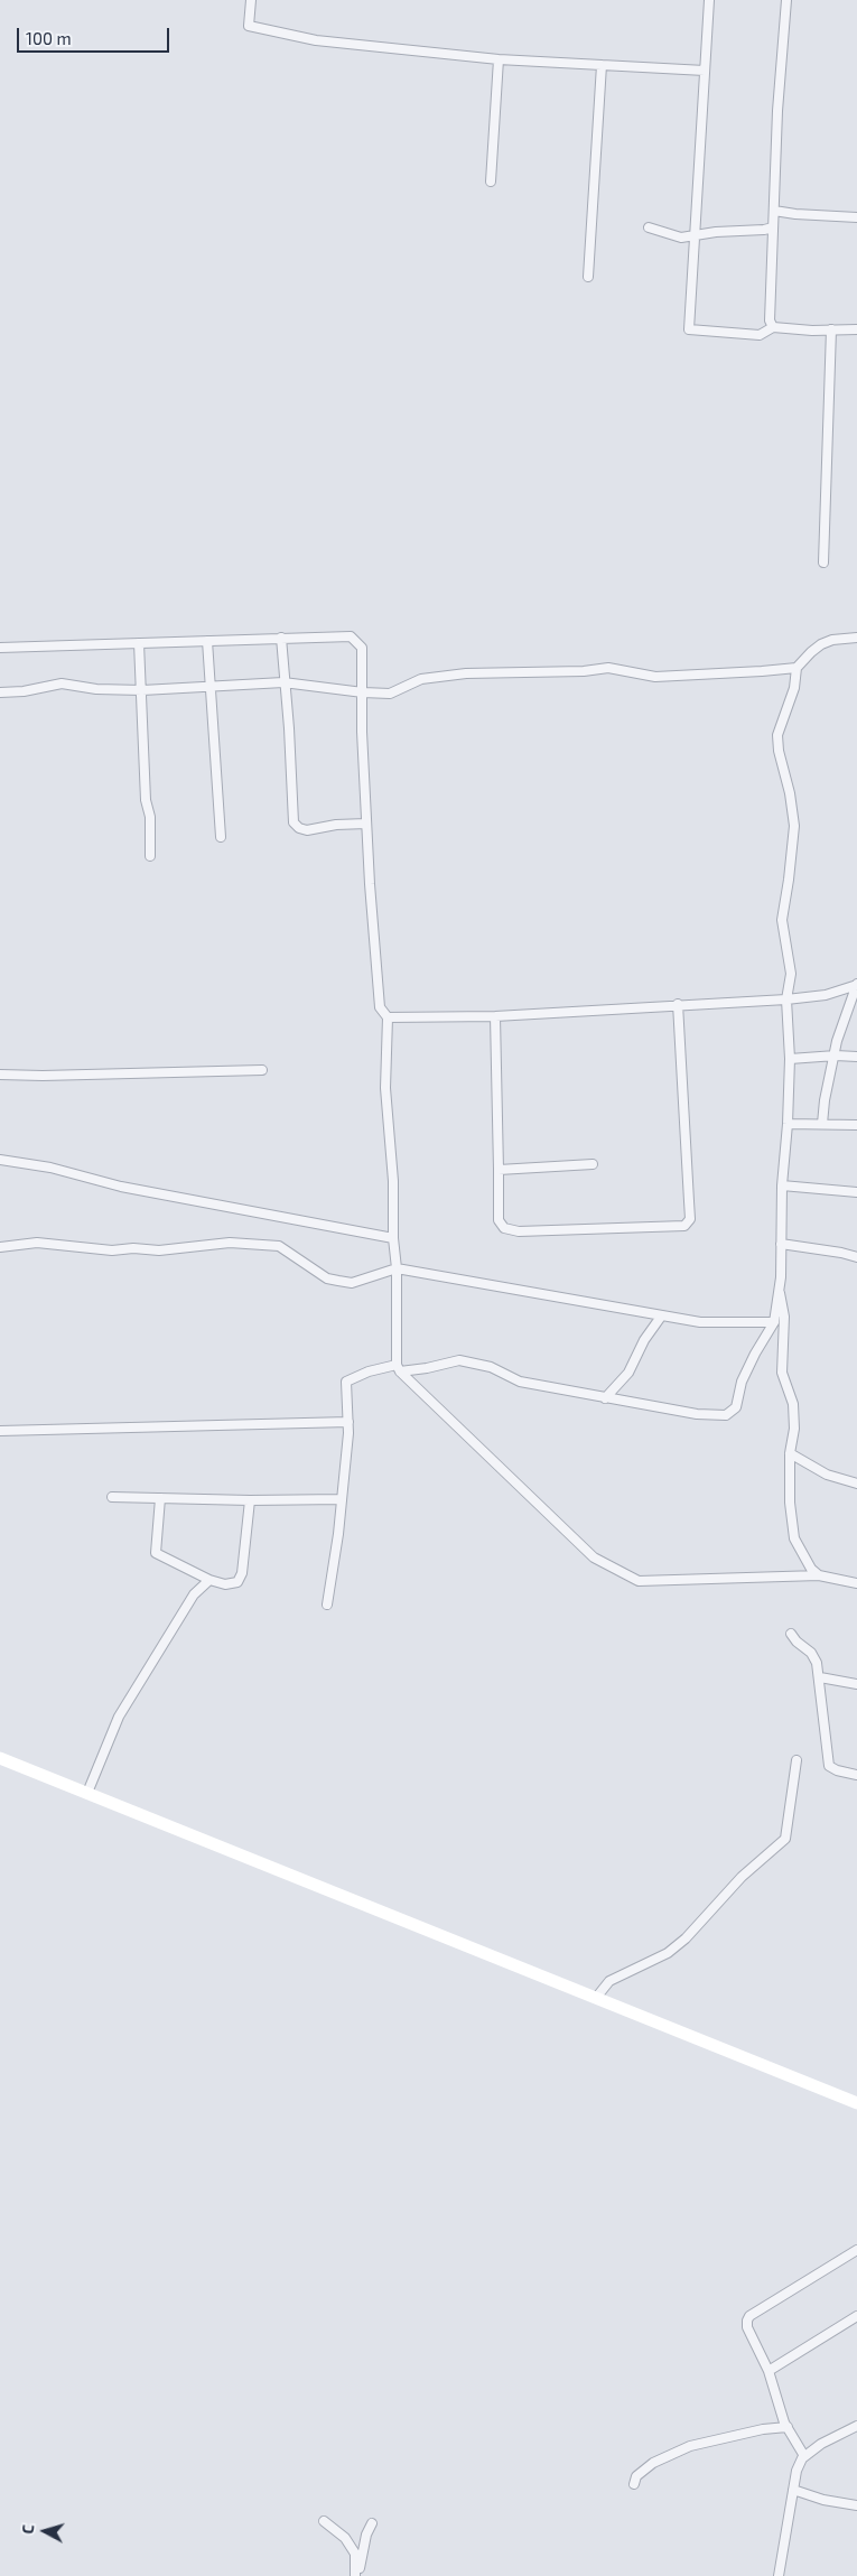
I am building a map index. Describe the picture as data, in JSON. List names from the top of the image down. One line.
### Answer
{"scale_bar":"100 m","north":"left"}
